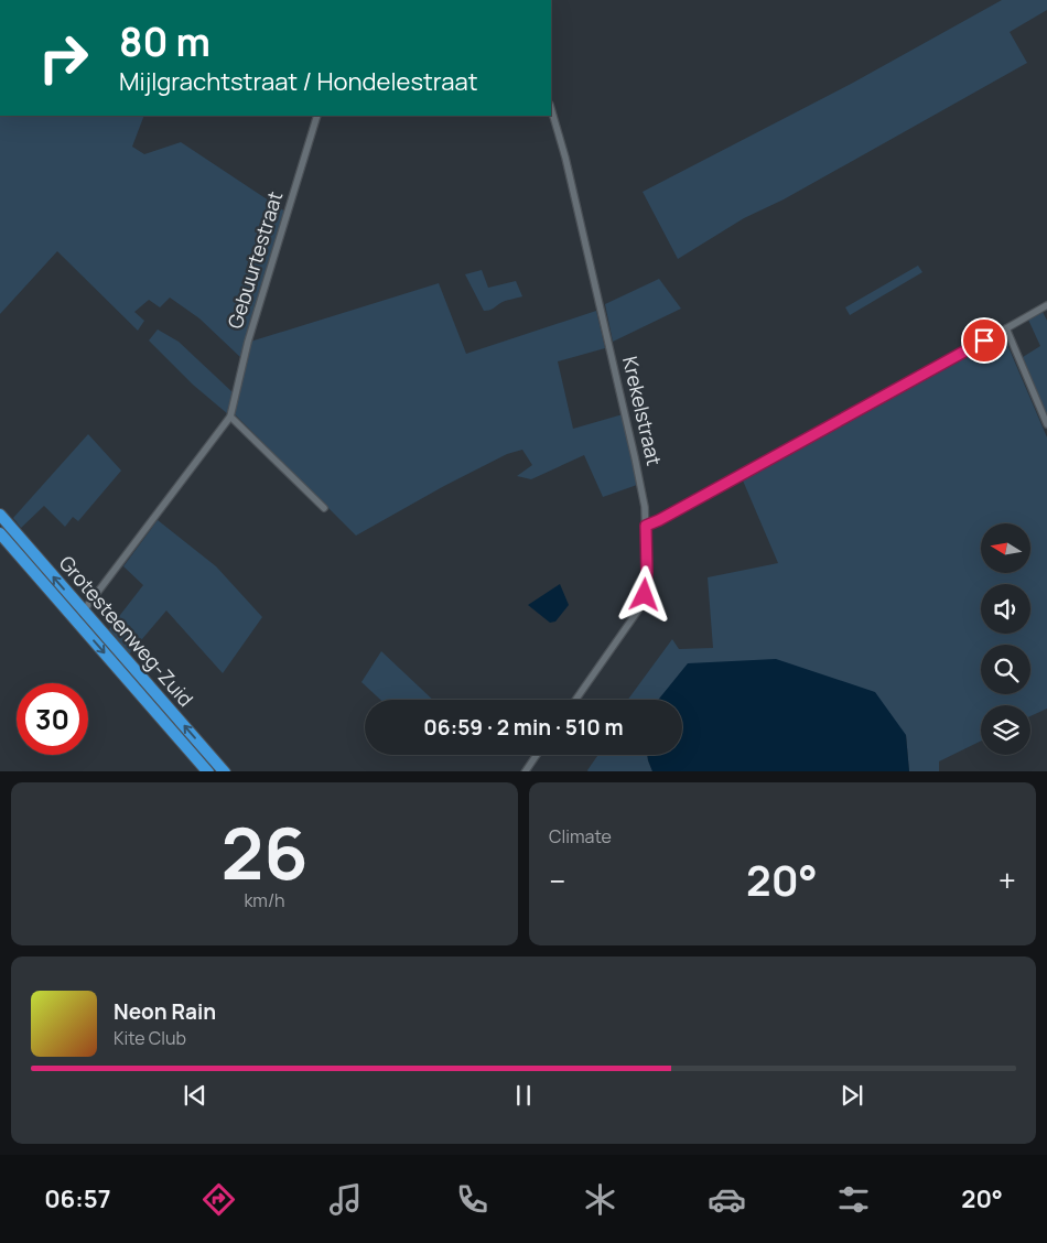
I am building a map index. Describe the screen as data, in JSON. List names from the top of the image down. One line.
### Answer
{"streets":{"highway":["Grotesteenweg-Zuid"],"street":["Gebuurtestraat","Krekelstraat"]},"crossings":[["Gebuurtestraat","Grotesteenweg-Zuid"]],"north":"left","page":{"turn":["80 m","Mijlgrachtstraat / Hondelestraat"],"limit":"30","trip":"06:59 · 2 min · 510 m","tile":[["26","km/h"],"Climate"],"heat":["−","20°","+"],"song":["Neon Rain","Kite Club"],"tabs":["06:57","20°"]}}
